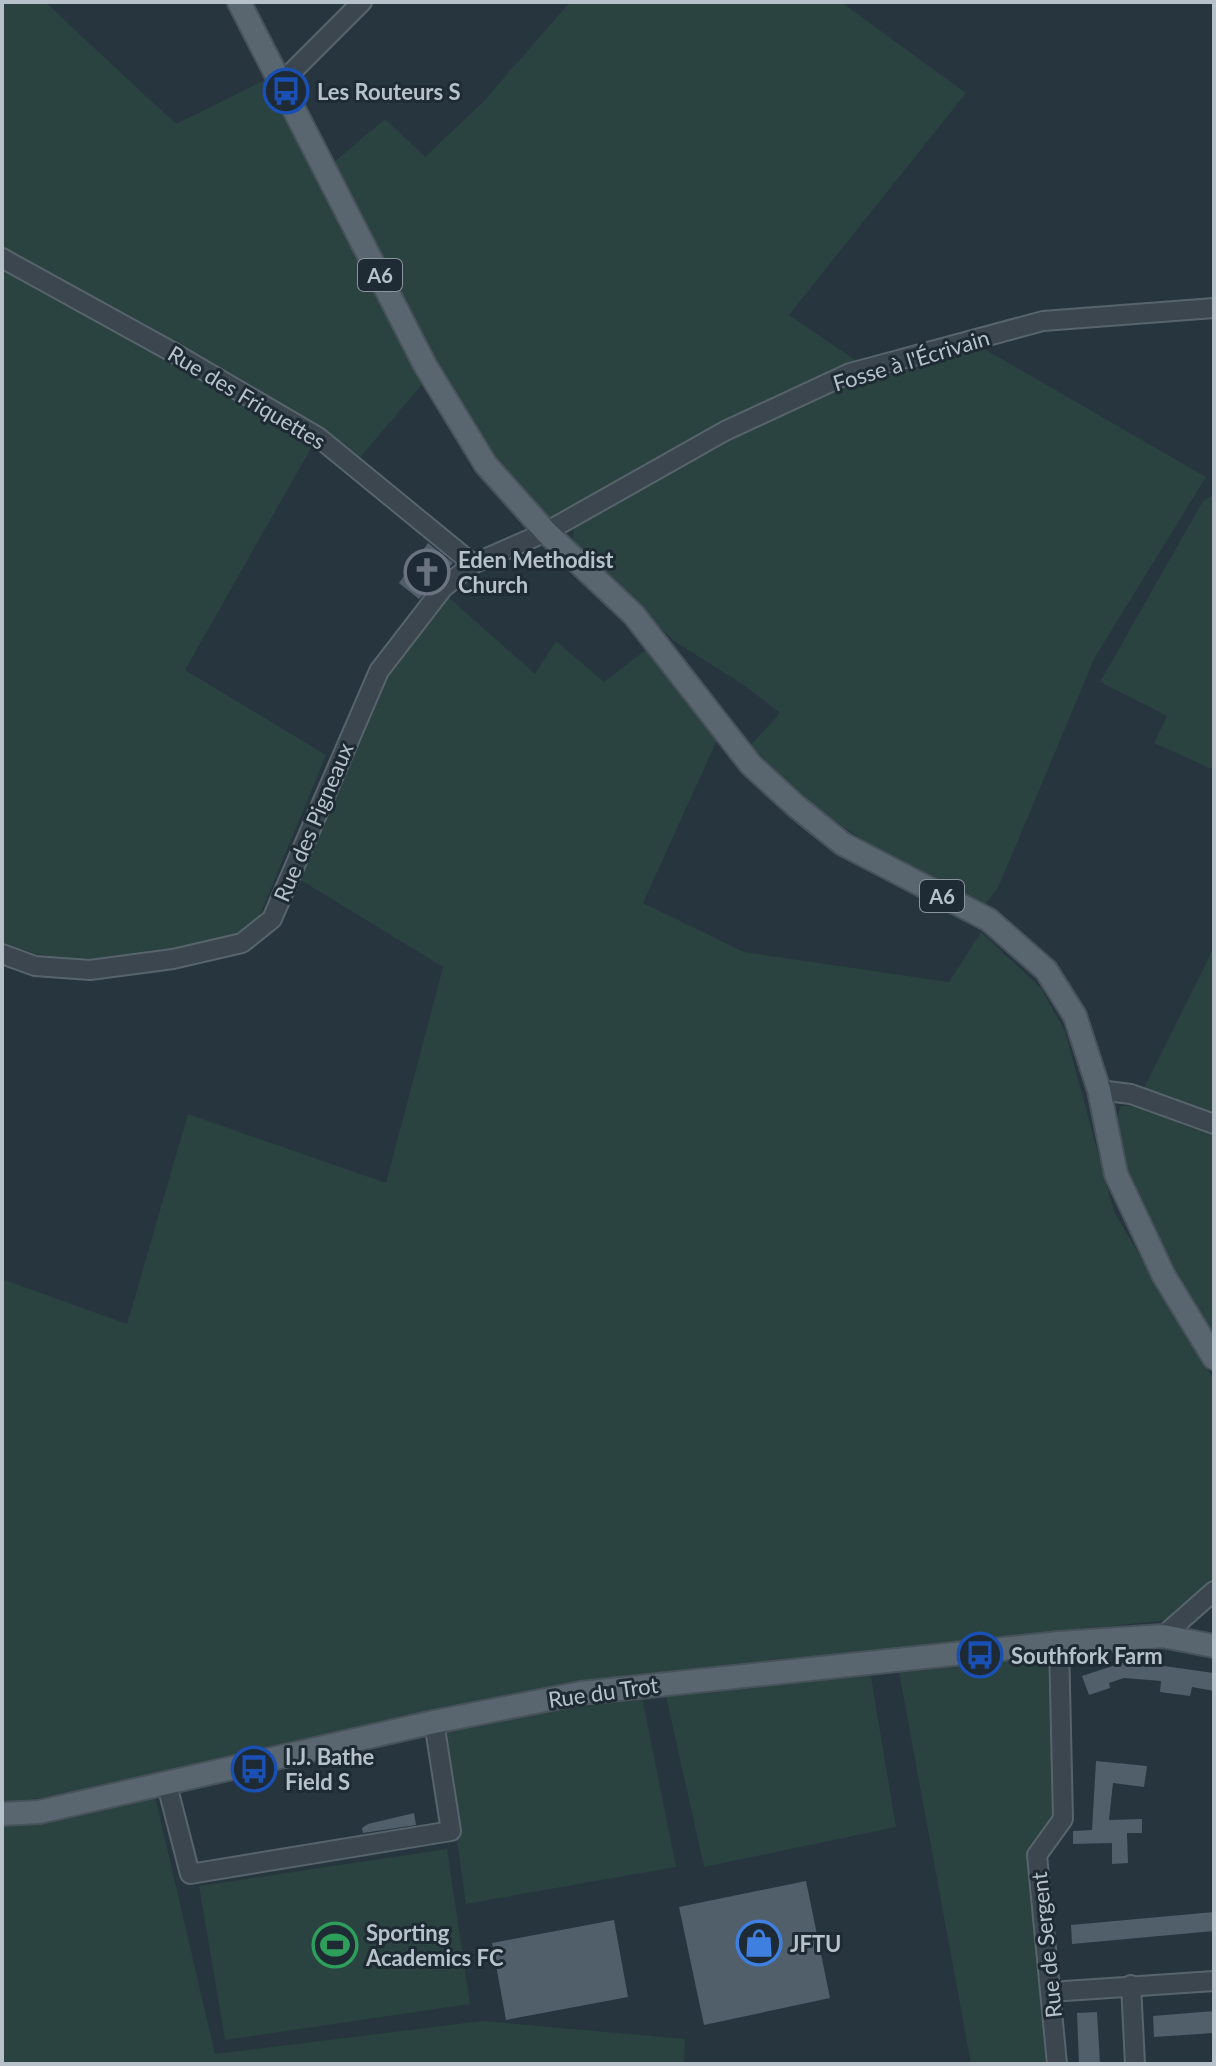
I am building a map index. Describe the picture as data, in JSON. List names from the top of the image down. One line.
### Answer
{"streets":{"main road":["A6","Rue du Trot"],"street":["Fosse à l'Écrivain","Rue des Friquettes","Rue des Pigneaux","Rue de Sergent"]},"crossings":[["A6","Fosse à l'Écrivain"],["A6","Rue des Pigneaux"],["Fosse à l'Écrivain","Rue des Pigneaux"],["Rue des Friquettes","Rue des Pigneaux"],["Rue du Trot","Rue de Sergent"]],"places":{"bus stop":["Les Routeurs S","Southfork Farm","I.J. Bathe Field S"],"church":["Eden Methodist Church"],"shop":["JFTU"],"sports":["Sporting Academics FC"]}}
